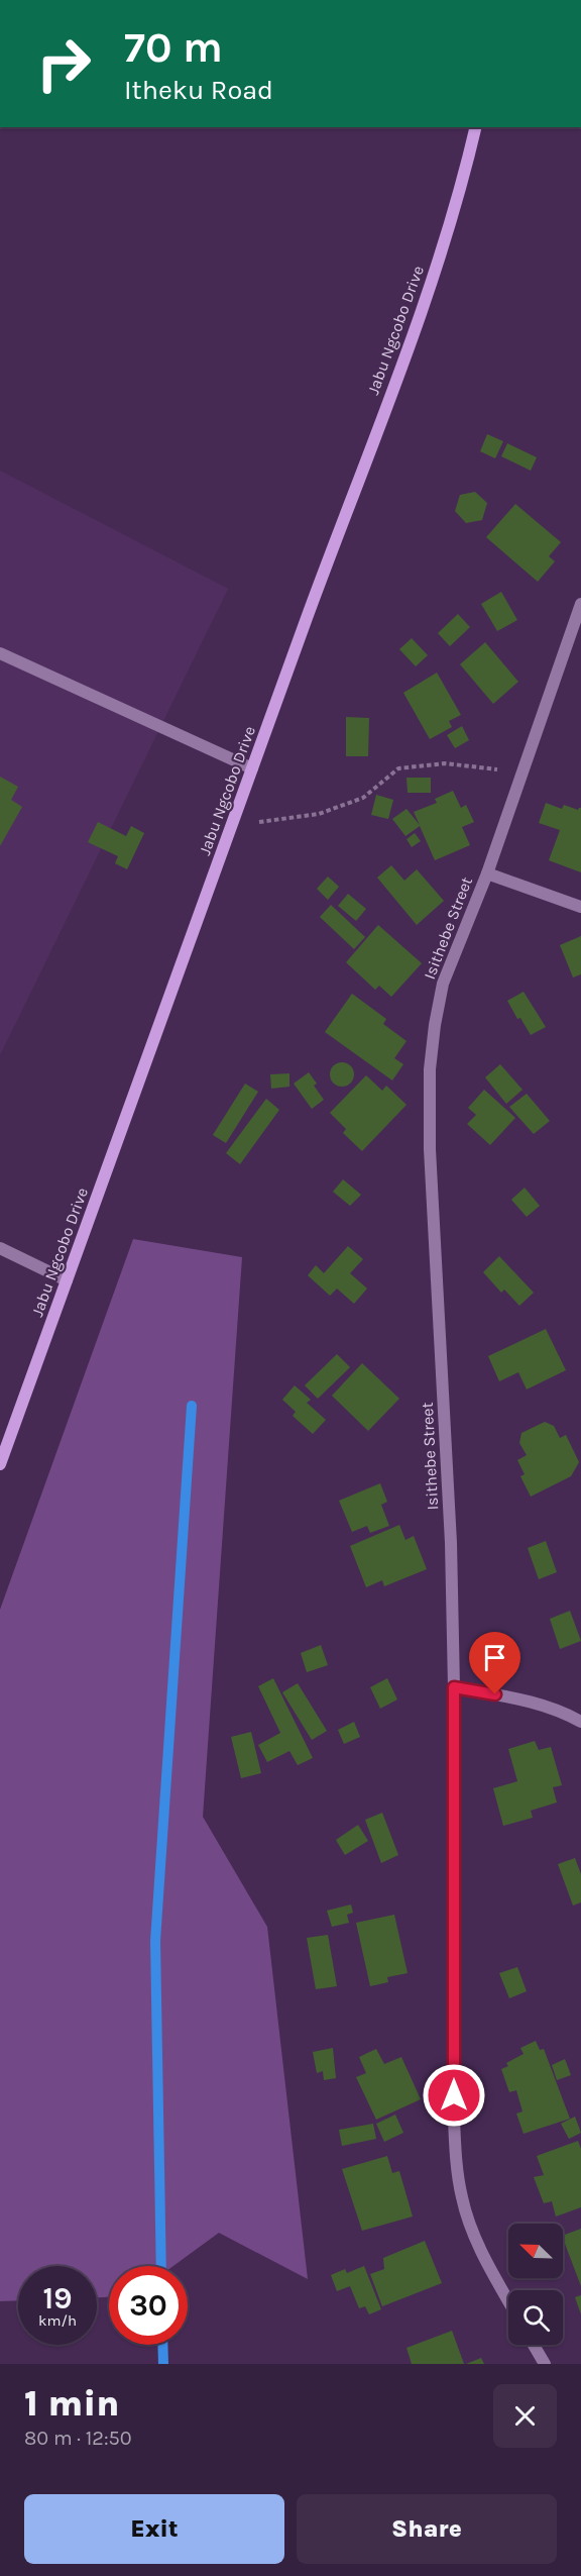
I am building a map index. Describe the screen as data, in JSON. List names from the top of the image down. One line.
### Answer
{"streets":{"main road":["Jabu Ngcobo Drive"],"street":["Isithebe Street"]},"north":"top left","page":{"turn":["70 m","Itheku Road"],"speed":"19 km/h","limit":"30","heading":["1 min","80 m · 12:50"],"buttons":["Exit","Share"]}}
